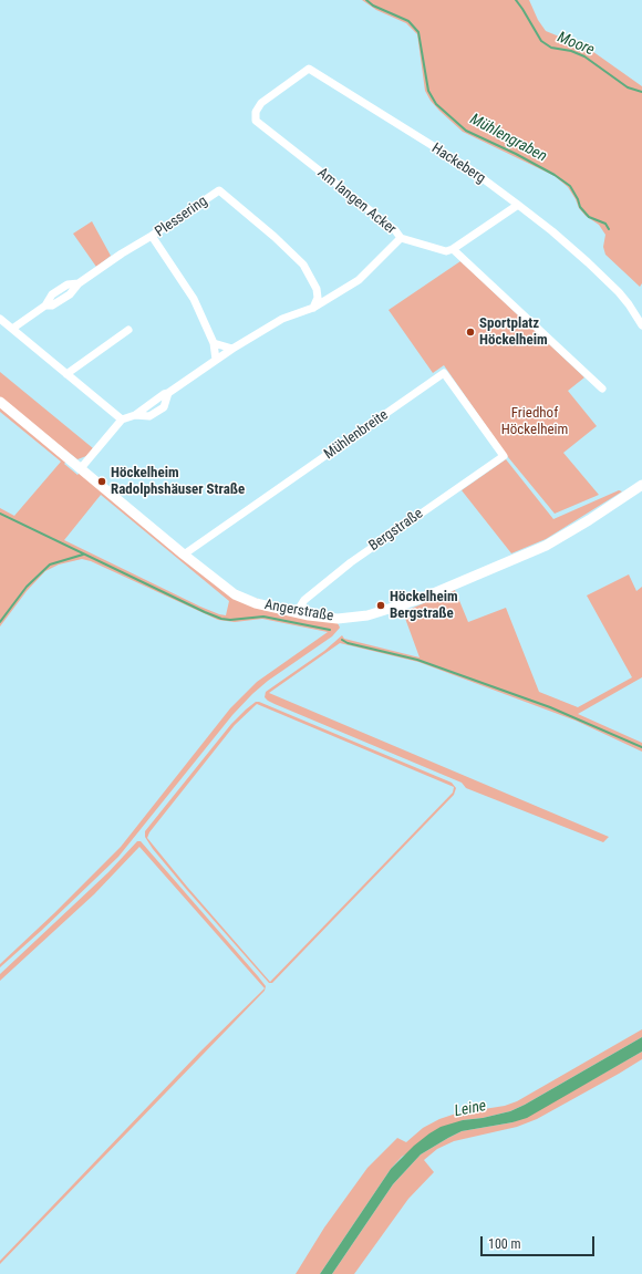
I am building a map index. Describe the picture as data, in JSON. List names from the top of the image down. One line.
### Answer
{"streets":{"street":["Hackeberg","Am langen Acker","Plessering","Mühlenbreite","Bergstraße","Angerstraße"]},"crossings":[["Hackeberg","Am langen Acker"],["Mühlenbreite","Bergstraße"],["Mühlenbreite","Angerstraße"],["Bergstraße","Angerstraße"]],"water":["Moore","Mühlengraben","Leine"],"parks":["Friedhof Höckelheim"],"places":["Sportplatz Höckelheim","Höckelheim Radolphshäuser Straße","Höckelheim Bergstraße"],"scale_bar":"100 m"}
